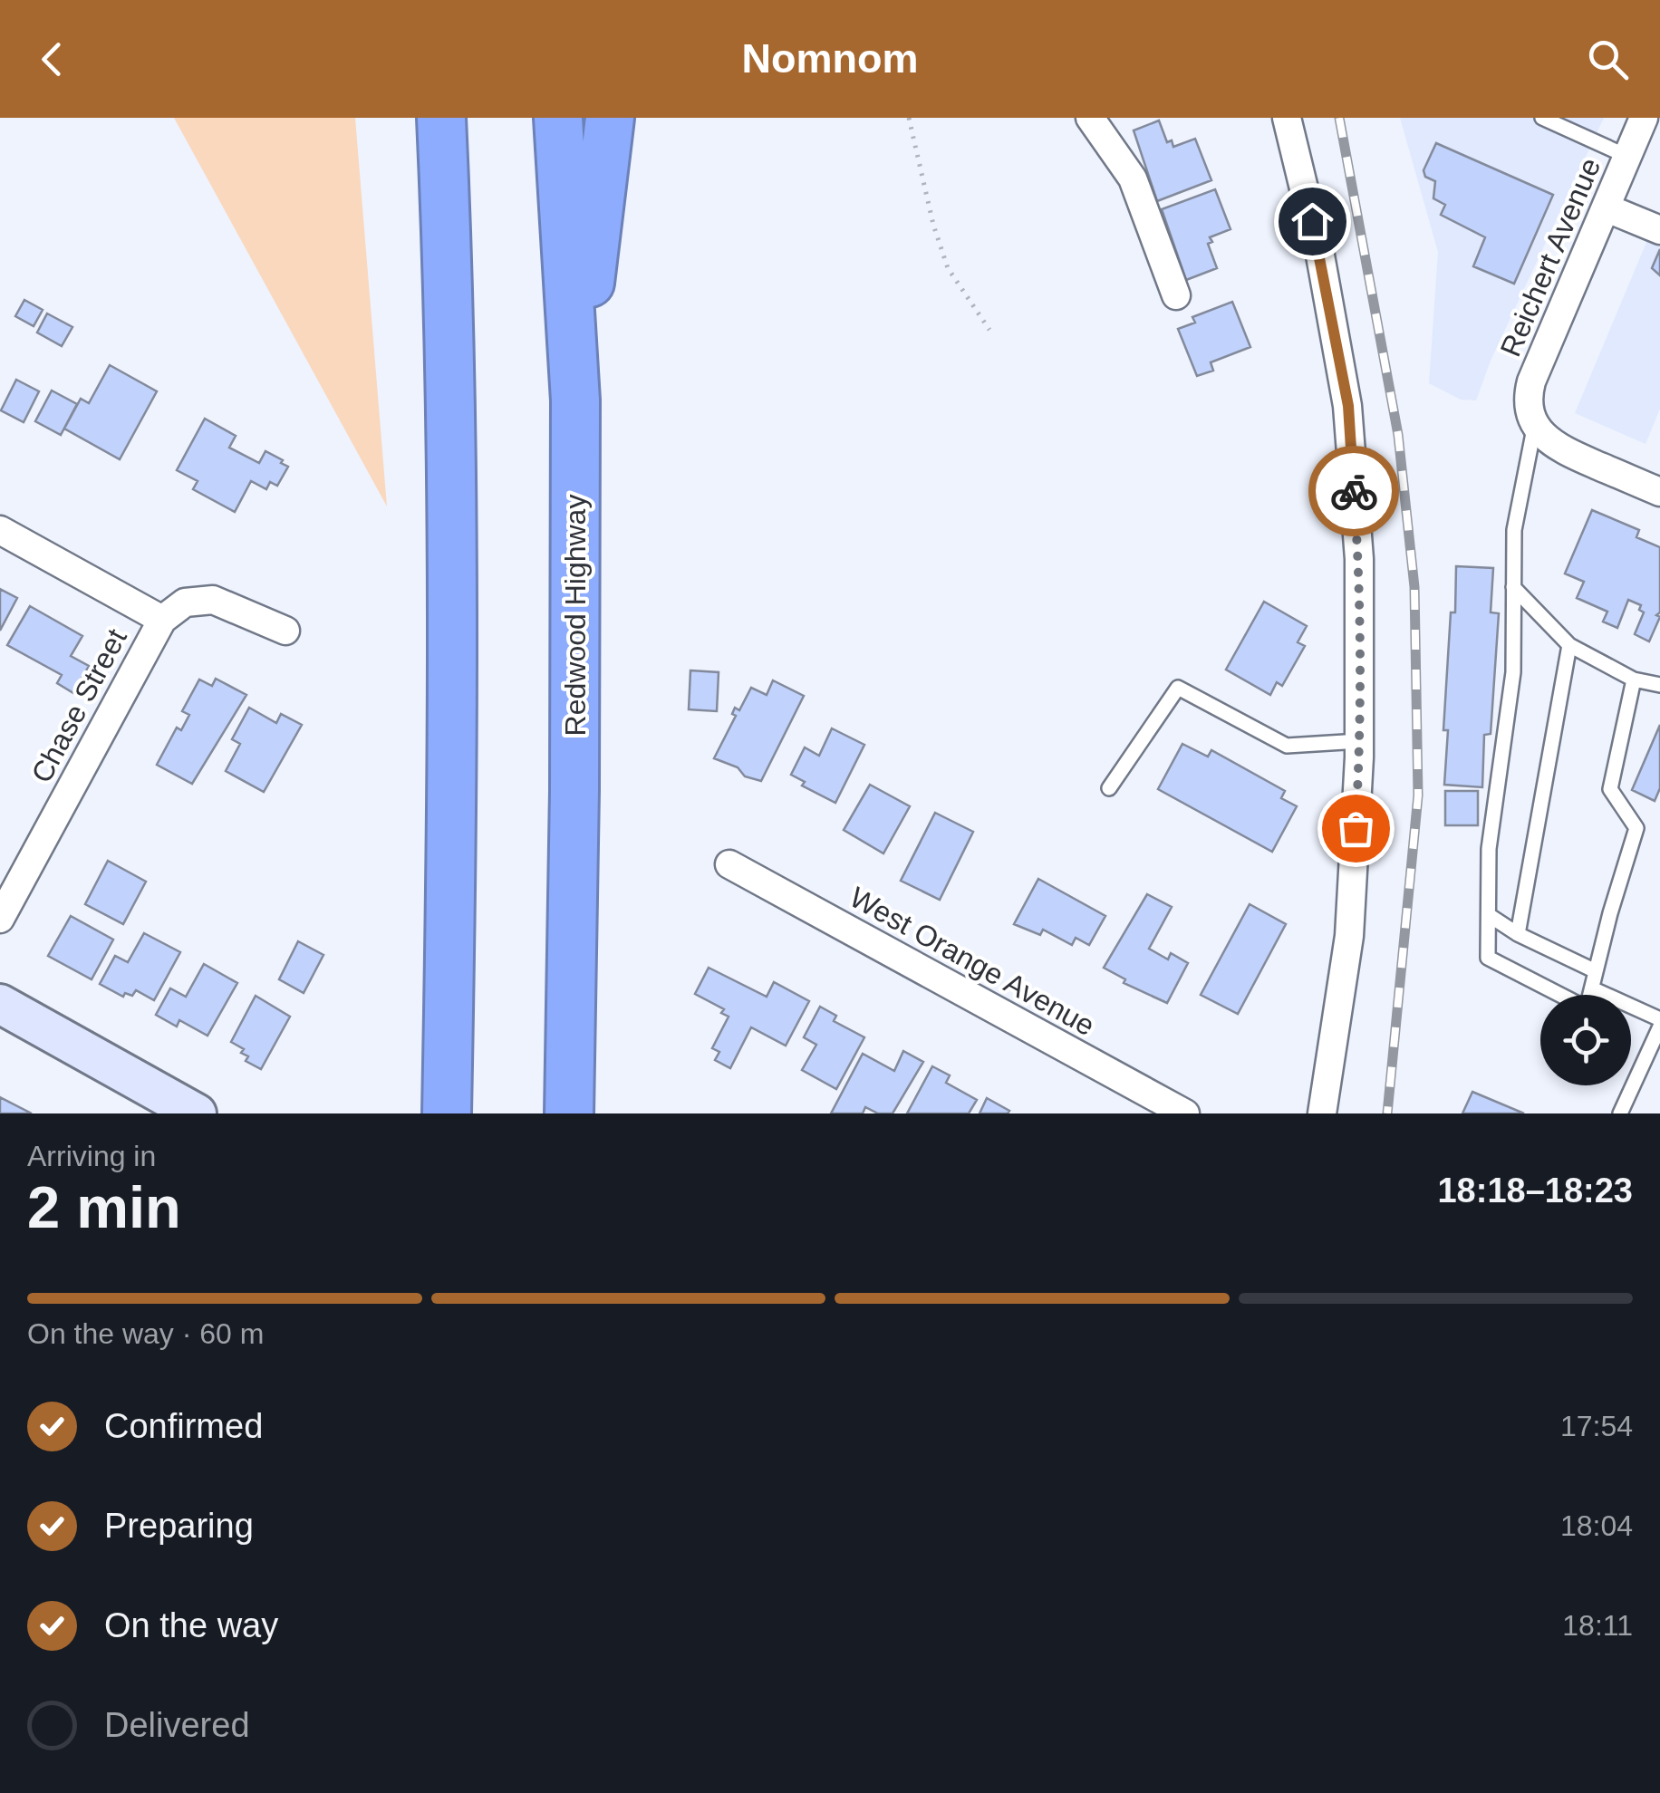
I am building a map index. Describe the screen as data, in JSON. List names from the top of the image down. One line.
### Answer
{"streets":{"highway":["Redwood Highway"],"street":["Reichert Avenue","Chase Street","West Orange Avenue"]},"page":{"header":"Nomnom","heading":["2 min","Arriving in","18:18–18:23"],"bar":"On the way · 60 m","list":[["Confirmed","17:54"],["Preparing","18:04"],["On the way","18:11"],"Delivered"]}}
